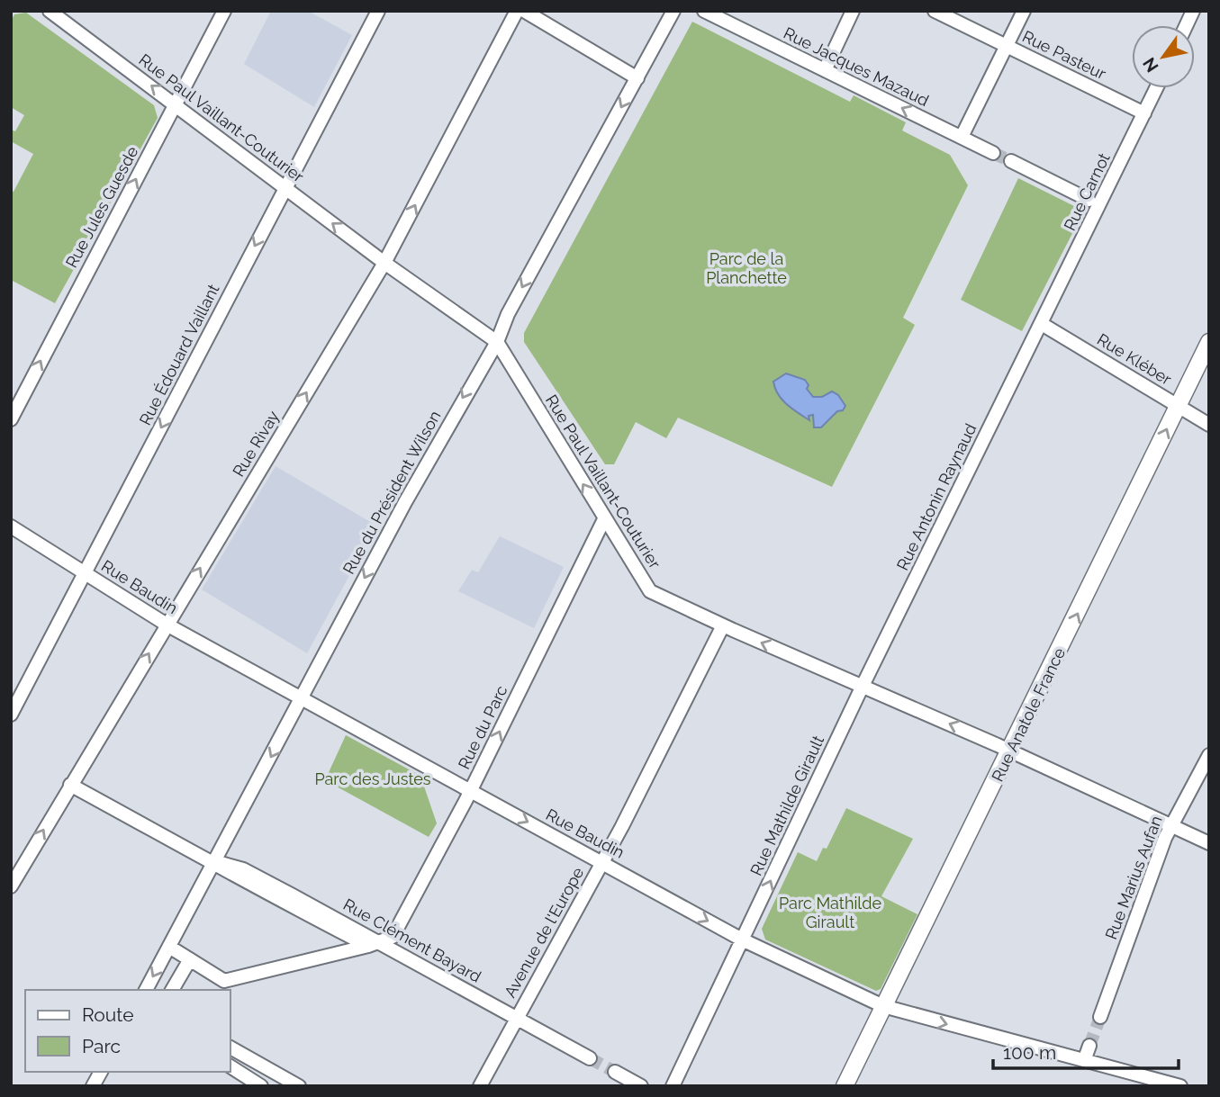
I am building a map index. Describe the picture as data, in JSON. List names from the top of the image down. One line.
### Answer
{"streets":{"main road":["Rue Anatole France"],"street":["Rue Pasteur","Rue Jacques Mazaud","Rue Paul Vaillant-Couturier","Rue Carnot","Rue Jules Guesde","Rue Édouard Vaillant","Rue Kléber","Rue Rivay","Rue du Président Wilson","Rue Antonin Raynaud","Rue Baudin","Rue du Parc","Rue Mathilde Girault","Rue Marius Aufan","Avenue de l'Europe","Rue Clément Bayard"]},"crossings":[["Rue Pasteur","Rue Carnot"],["Rue Paul Vaillant-Couturier","Rue Jules Guesde"],["Rue Paul Vaillant-Couturier","Rue Édouard Vaillant"],["Rue Paul Vaillant-Couturier","Rue Rivay"],["Rue Paul Vaillant-Couturier","Rue du Président Wilson"],["Rue Paul Vaillant-Couturier","Rue Antonin Raynaud"],["Rue Paul Vaillant-Couturier","Rue Anatole France"],["Rue Paul Vaillant-Couturier","Rue du Parc"],["Rue Paul Vaillant-Couturier","Rue Mathilde Girault"],["Rue Paul Vaillant-Couturier","Rue Marius Aufan"],["Rue Paul Vaillant-Couturier","Avenue de l'Europe"],["Rue Carnot","Rue Kléber"],["Rue Carnot","Rue Antonin Raynaud"],["Rue Édouard Vaillant","Rue Baudin"],["Rue Kléber","Rue Antonin Raynaud"],["Rue Kléber","Rue Anatole France"],["Rue Rivay","Rue Baudin"],["Rue Rivay","Rue Clément Bayard"],["Rue du Président Wilson","Rue Baudin"],["Rue du Président Wilson","Rue Clément Bayard"],["Rue Antonin Raynaud","Rue Mathilde Girault"],["Rue Baudin","Rue Anatole France"],["Rue Baudin","Rue du Parc"],["Rue Baudin","Rue Mathilde Girault"],["Rue Baudin","Avenue de l'Europe"],["Rue du Parc","Rue Clément Bayard"],["Avenue de l'Europe","Rue Clément Bayard"]],"one_way":["Rue Jacques Mazaud","Rue Paul Vaillant-Couturier","Rue Jules Guesde","Rue Édouard Vaillant","Rue Rivay","Rue du Président Wilson","Rue Baudin","Rue Anatole France","Rue du Parc","Rue Mathilde Girault"],"parks":["Parc de la Planchette","Parc des Justes","Parc Mathilde Girault"],"legend":["Route","Parc"],"scale_bar":"100 m","north":"bottom left"}
